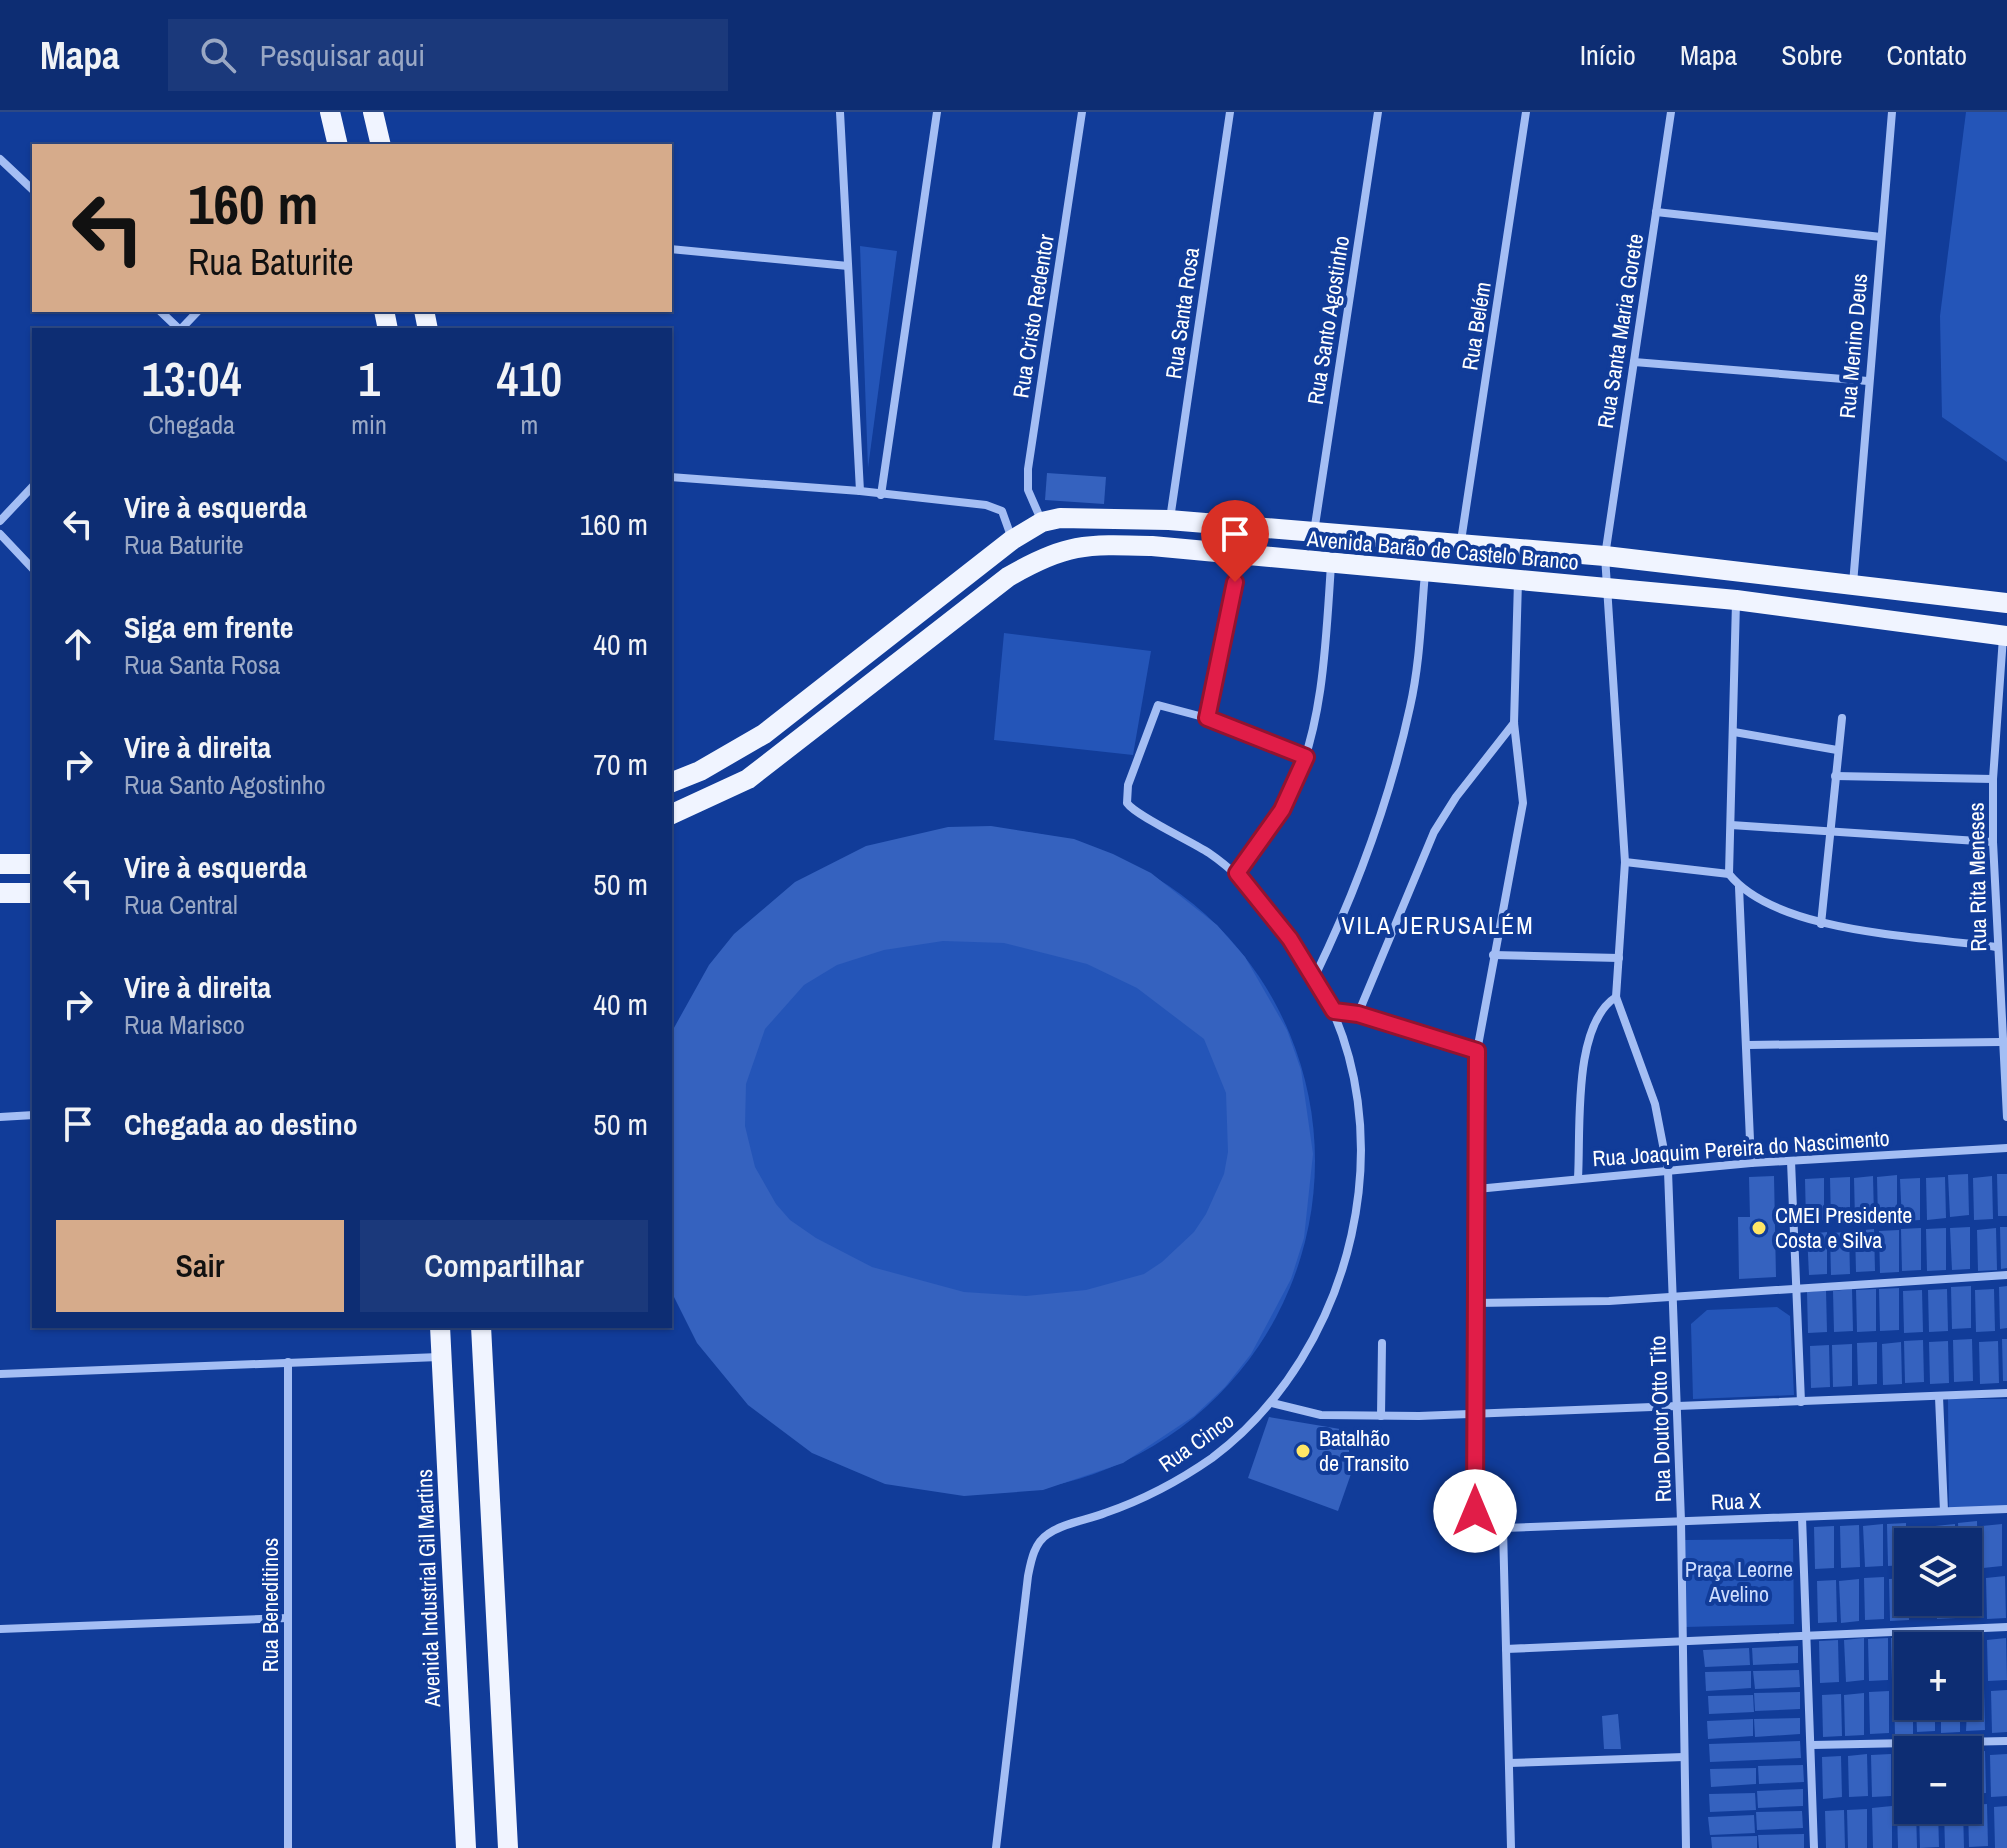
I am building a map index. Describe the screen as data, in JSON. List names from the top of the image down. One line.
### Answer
{"streets":{"main road":["Avenida Barão de Castelo Branco","Avenida Industrial Gil Martins"],"street":["Rua Santa Rosa","Rua Cristo Redentor","Rua Santo Agostinho","Rua Belém","Rua Santa Maria Gorete","Rua Menino Deus","Rua Rita Meneses","Rua Joaquim Pereira do Nascimento","Rua Doutor Otto Tito","Rua Cinco","Rua X","Rua Beneditinos"]},"crossings":[["Rua Santa Rosa","Avenida Barão de Castelo Branco"],["Rua Cristo Redentor","Avenida Barão de Castelo Branco"],["Rua Santo Agostinho","Avenida Barão de Castelo Branco"],["Rua Belém","Avenida Barão de Castelo Branco"],["Rua Santa Maria Gorete","Avenida Barão de Castelo Branco"],["Rua Santa Maria Gorete","Rua Doutor Otto Tito"],["Rua Menino Deus","Avenida Barão de Castelo Branco"],["Avenida Barão de Castelo Branco","Rua Rita Meneses"],["Rua Joaquim Pereira do Nascimento","Rua Doutor Otto Tito"],["Rua Doutor Otto Tito","Rua X"]],"districts":["VILA JERUSALÉM"],"parks":["Praça Leorne Avelino"],"places":["CMEI Presidente Costa e Silva","Batalhão de Transito"],"page":{"header":"Mapa","search":"Pesquisar aqui","nav":["Início","Mapa","Sobre","Contato"],"turn":["160 m","Rua Baturite"],"eta":["13:04","Chegada","1","min","410","m"],"list":[{"name":"Vire à esquerda","note":"Rua Baturite","value":"160 m"},{"name":"Siga em frente","note":"Rua Santa Rosa","value":"40 m"},{"name":"Vire à direita","note":"Rua Santo Agostinho","value":"70 m"},{"name":"Vire à esquerda","note":"Rua Central","value":"50 m"},{"name":"Vire à direita","note":"Rua Marisco","value":"40 m"},{"name":"Chegada ao destino","value":"50 m"}],"buttons":["Sair","Compartilhar"],"map_buttons":["+","−"]}}
